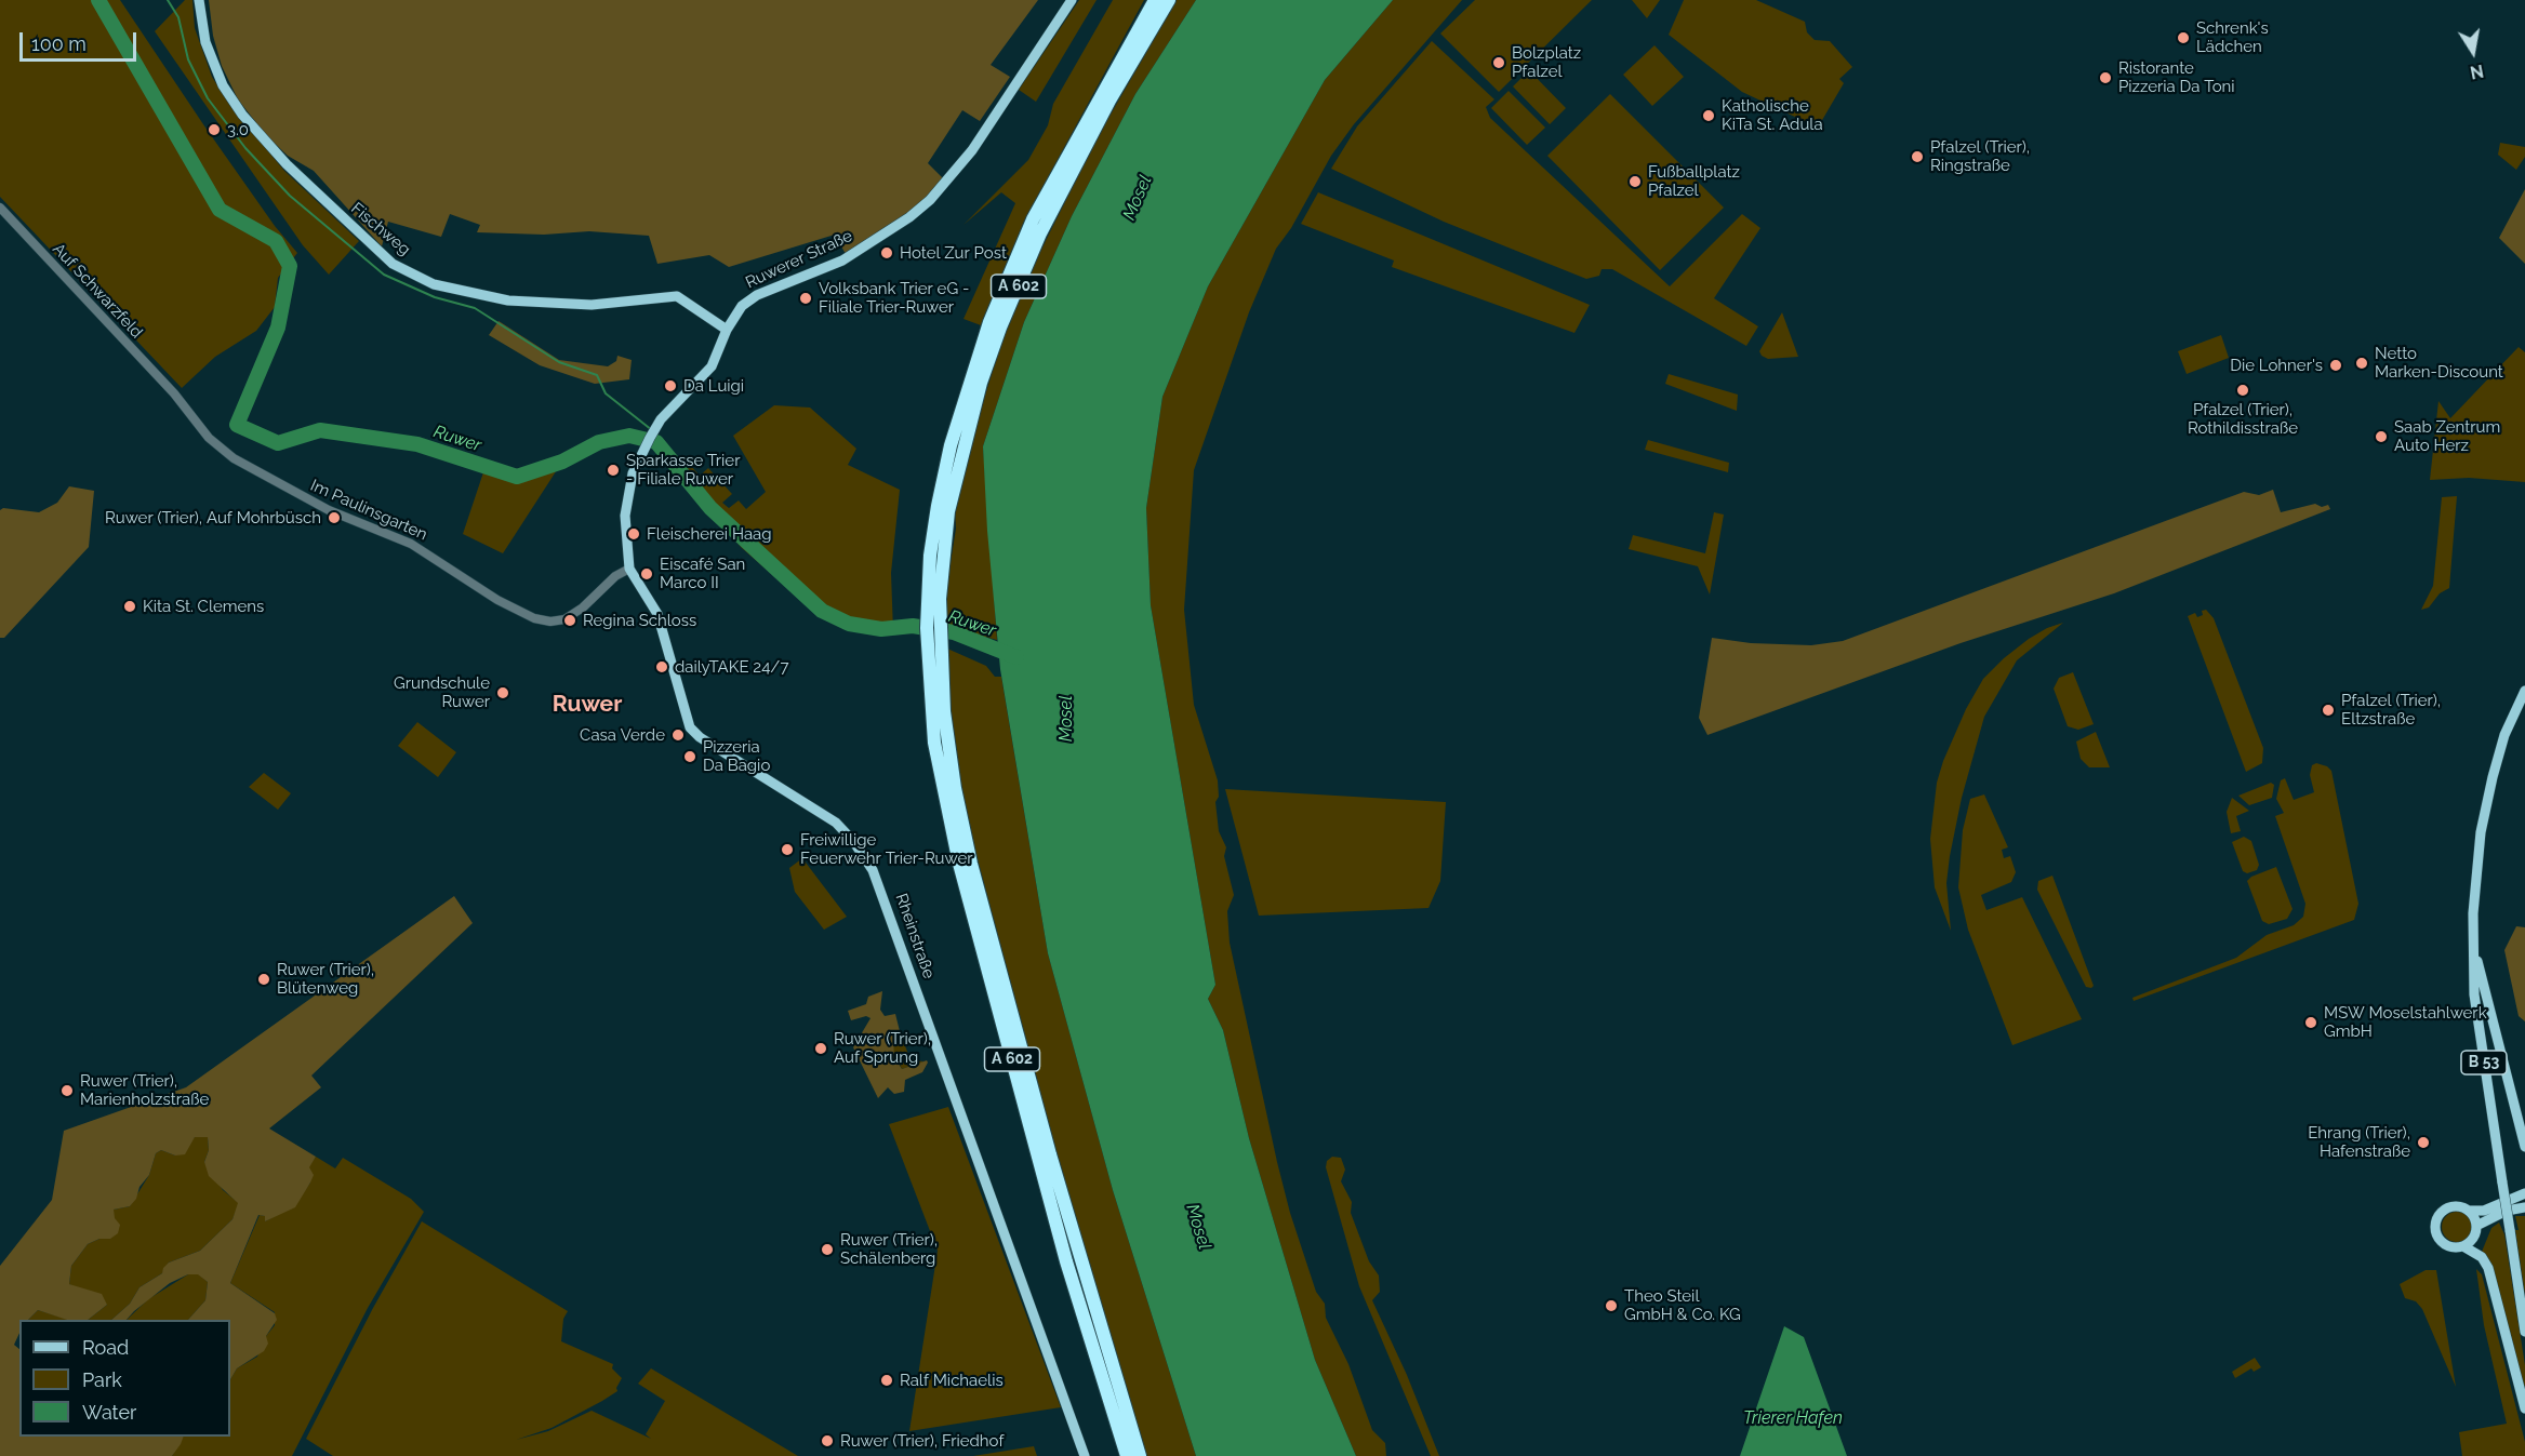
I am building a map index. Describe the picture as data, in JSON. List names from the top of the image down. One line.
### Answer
{"streets":{"highway":["A 602"],"main road":["Fischweg","Ruwerer Straße","Rheinstraße","B 53"],"street":["Auf Schwarzfeld","Im Paulinsgarten"]},"crossings":[["Fischweg","Ruwerer Straße"],["Ruwerer Straße","Rheinstraße"],["Auf Schwarzfeld","Im Paulinsgarten"],["Im Paulinsgarten","Rheinstraße"]],"districts":["Ruwer"],"water":["Mosel","Ruwer","Trierer Hafen"],"places":["Schrenk's Lädchen","Bolzplatz Pfalzel","Ristorante Pizzeria Da Toni","Katholische KiTa St. Adula","3.0","Pfalzel (Trier), Ringstraße","Fußballplatz Pfalzel","Hotel Zur Post","Volksbank Trier eG - Filiale Trier-Ruwer","Netto Marken-Discount","Die Lohner's","Da Luigi","Pfalzel (Trier), Rothildisstraße","Saab Zentrum Auto Herz","Sparkasse Trier - Filiale Ruwer","Ruwer (Trier), Auf Mohrbüsch","Fleischerei Haag","Eiscafé San Marco II","Kita St. Clemens","Regina Schloss","dailyTAKE 24/7","Grundschule Ruwer","Pfalzel (Trier), Eltzstraße","Casa Verde","Pizzeria Da Bagio","Freiwillige Feuerwehr Trier-Ruwer","Ruwer (Trier), Blütenweg","MSW Moselstahlwerk GmbH","Ruwer (Trier), Auf Sprung","Ruwer (Trier), Marienholzstraße","Ehrang (Trier), Hafenstraße","Ruwer (Trier), Schälenberg","Theo Steil GmbH & Co. KG","Ralf Michaelis","Ruwer (Trier), Friedhof"],"legend":["Road","Park","Water"],"scale_bar":"100 m","north":"bottom"}
